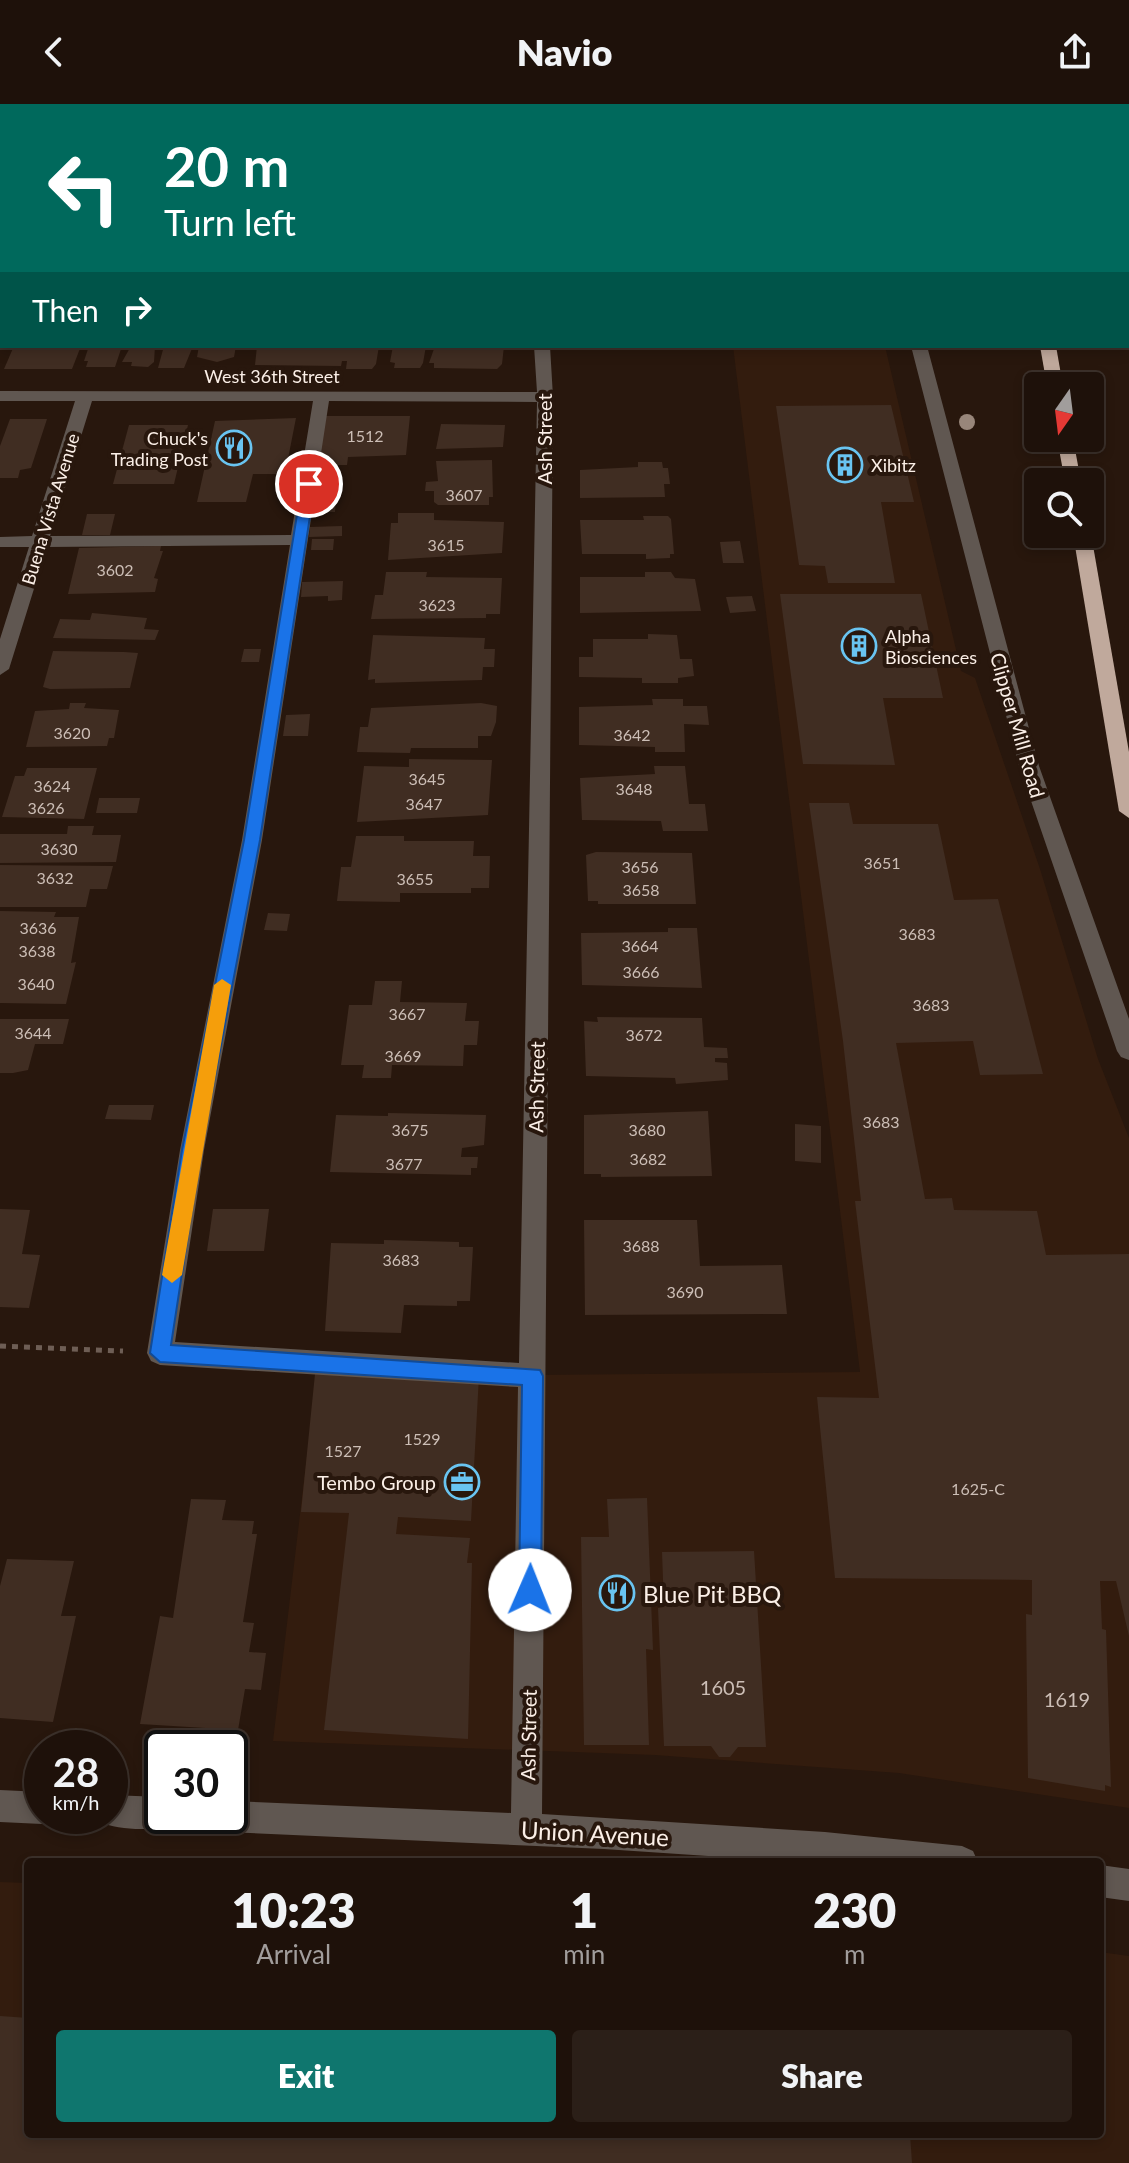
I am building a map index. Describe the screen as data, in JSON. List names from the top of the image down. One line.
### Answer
{"streets":{"street":["West 36th Street","Ash Street","Buena Vista Avenue","Clipper Mill Road","Union Avenue"]},"crossings":[["West 36th Street","Ash Street"],["West 36th Street","Buena Vista Avenue"],["Ash Street","Union Avenue"]],"places":{"restaurant":["Chuck's Trading Post","Blue Pit BBQ"],"building":["Xibitz","Alpha Biosciences"],"office":["Tembo Group"]},"house_numbers":["1512","3607","3615","3602","3623","3620","3642","3645","3624","3648","3647","3626","3630","3651","3656","3632","3655","3658","3636","3683","3664","3638","3666","3640","3683","3667","3644","3672","3669","3683","3675","3680","3682","3677","3688","3683","3690","1529","1527","1625-C","1605","1619"],"north":"bottom","page":{"header":"Navio","turn":["20 m","Turn left"],"then":"Then","speed":"28 km/h","limit":"30","eta":["10:23","Arrival","1","min","230","m"],"buttons":["Exit","Share"]}}
